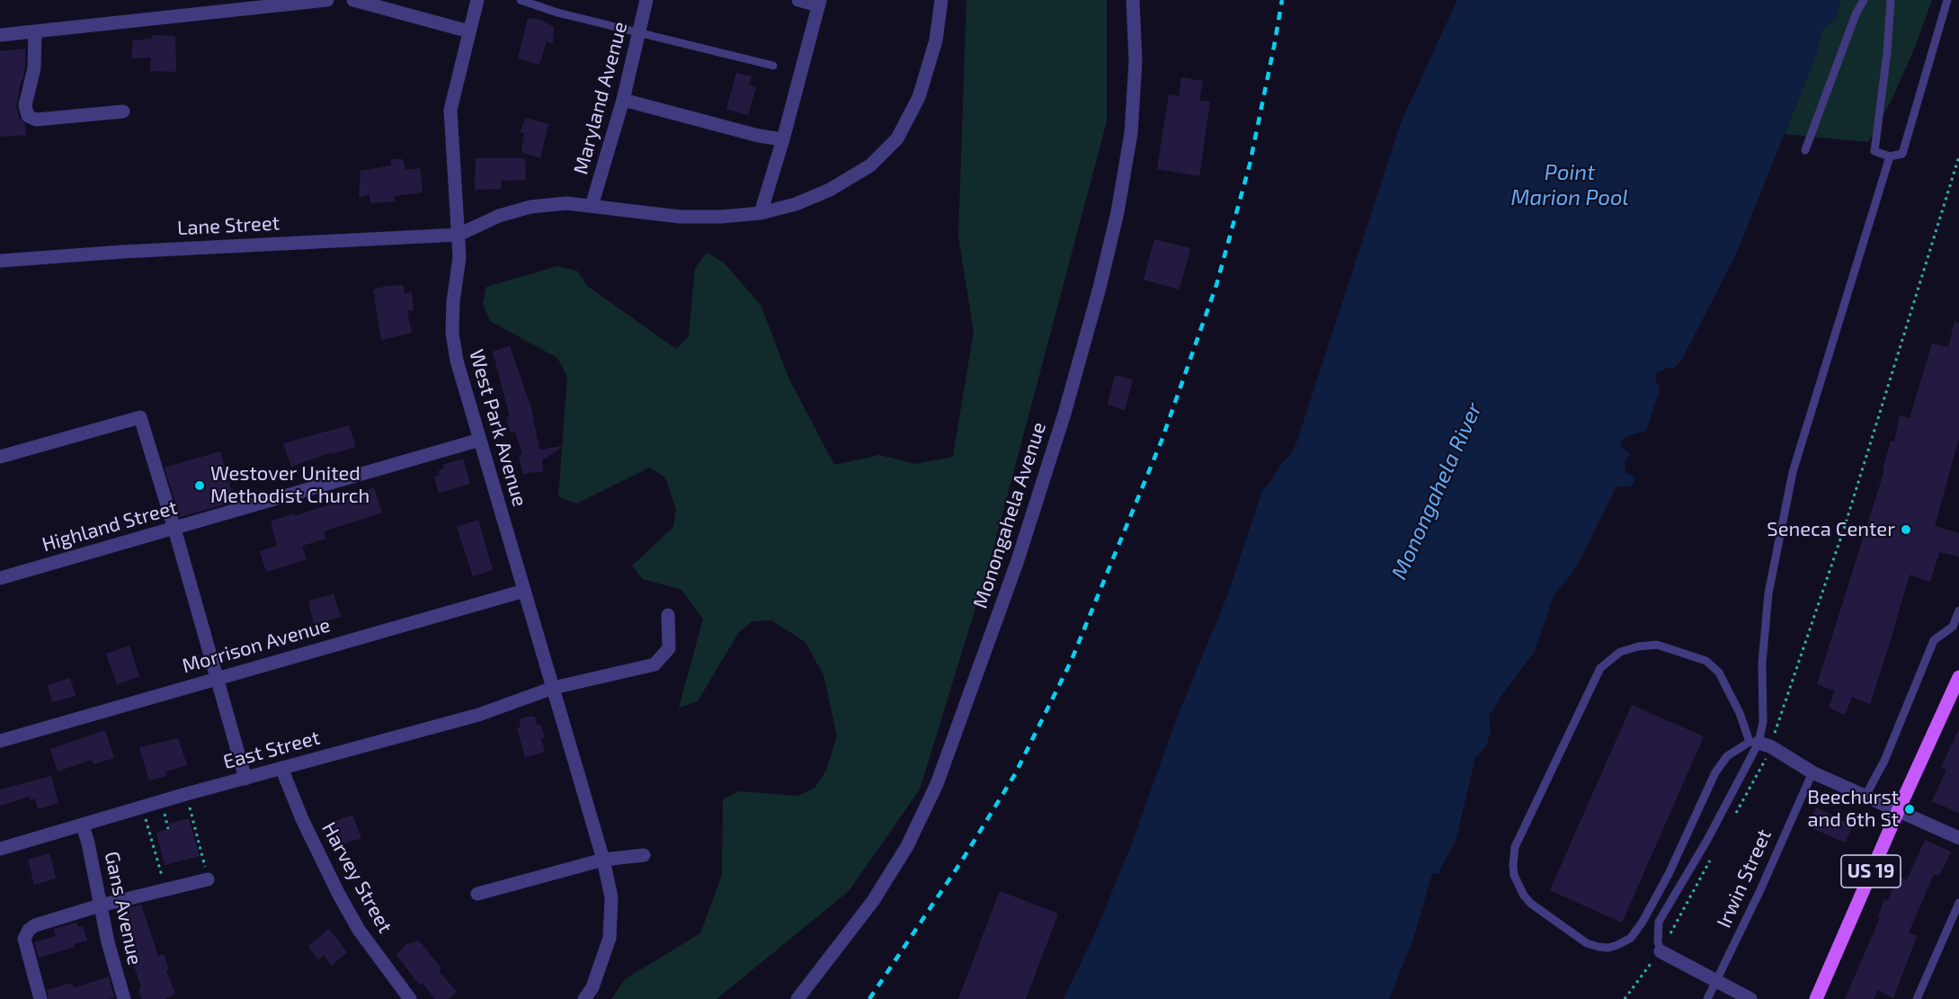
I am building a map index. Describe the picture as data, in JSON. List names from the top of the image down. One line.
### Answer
{"streets":{"main road":["US 19"],"street":["Maryland Avenue","Lane Street","West Park Avenue","Monongahela Avenue","Highland Street","Morrison Avenue","East Street","Harvey Street","Gans Avenue"],"lane":["Irwin Street"]},"crossings":[["Lane Street","West Park Avenue"],["West Park Avenue","Highland Street"],["West Park Avenue","Morrison Avenue"],["West Park Avenue","East Street"],["East Street","Harvey Street"],["East Street","Gans Avenue"]],"water":["Point Marion Pool","Monongahela River"],"places":["Westover United Methodist Church","Seneca Center","Beechurst and 6th St"]}
